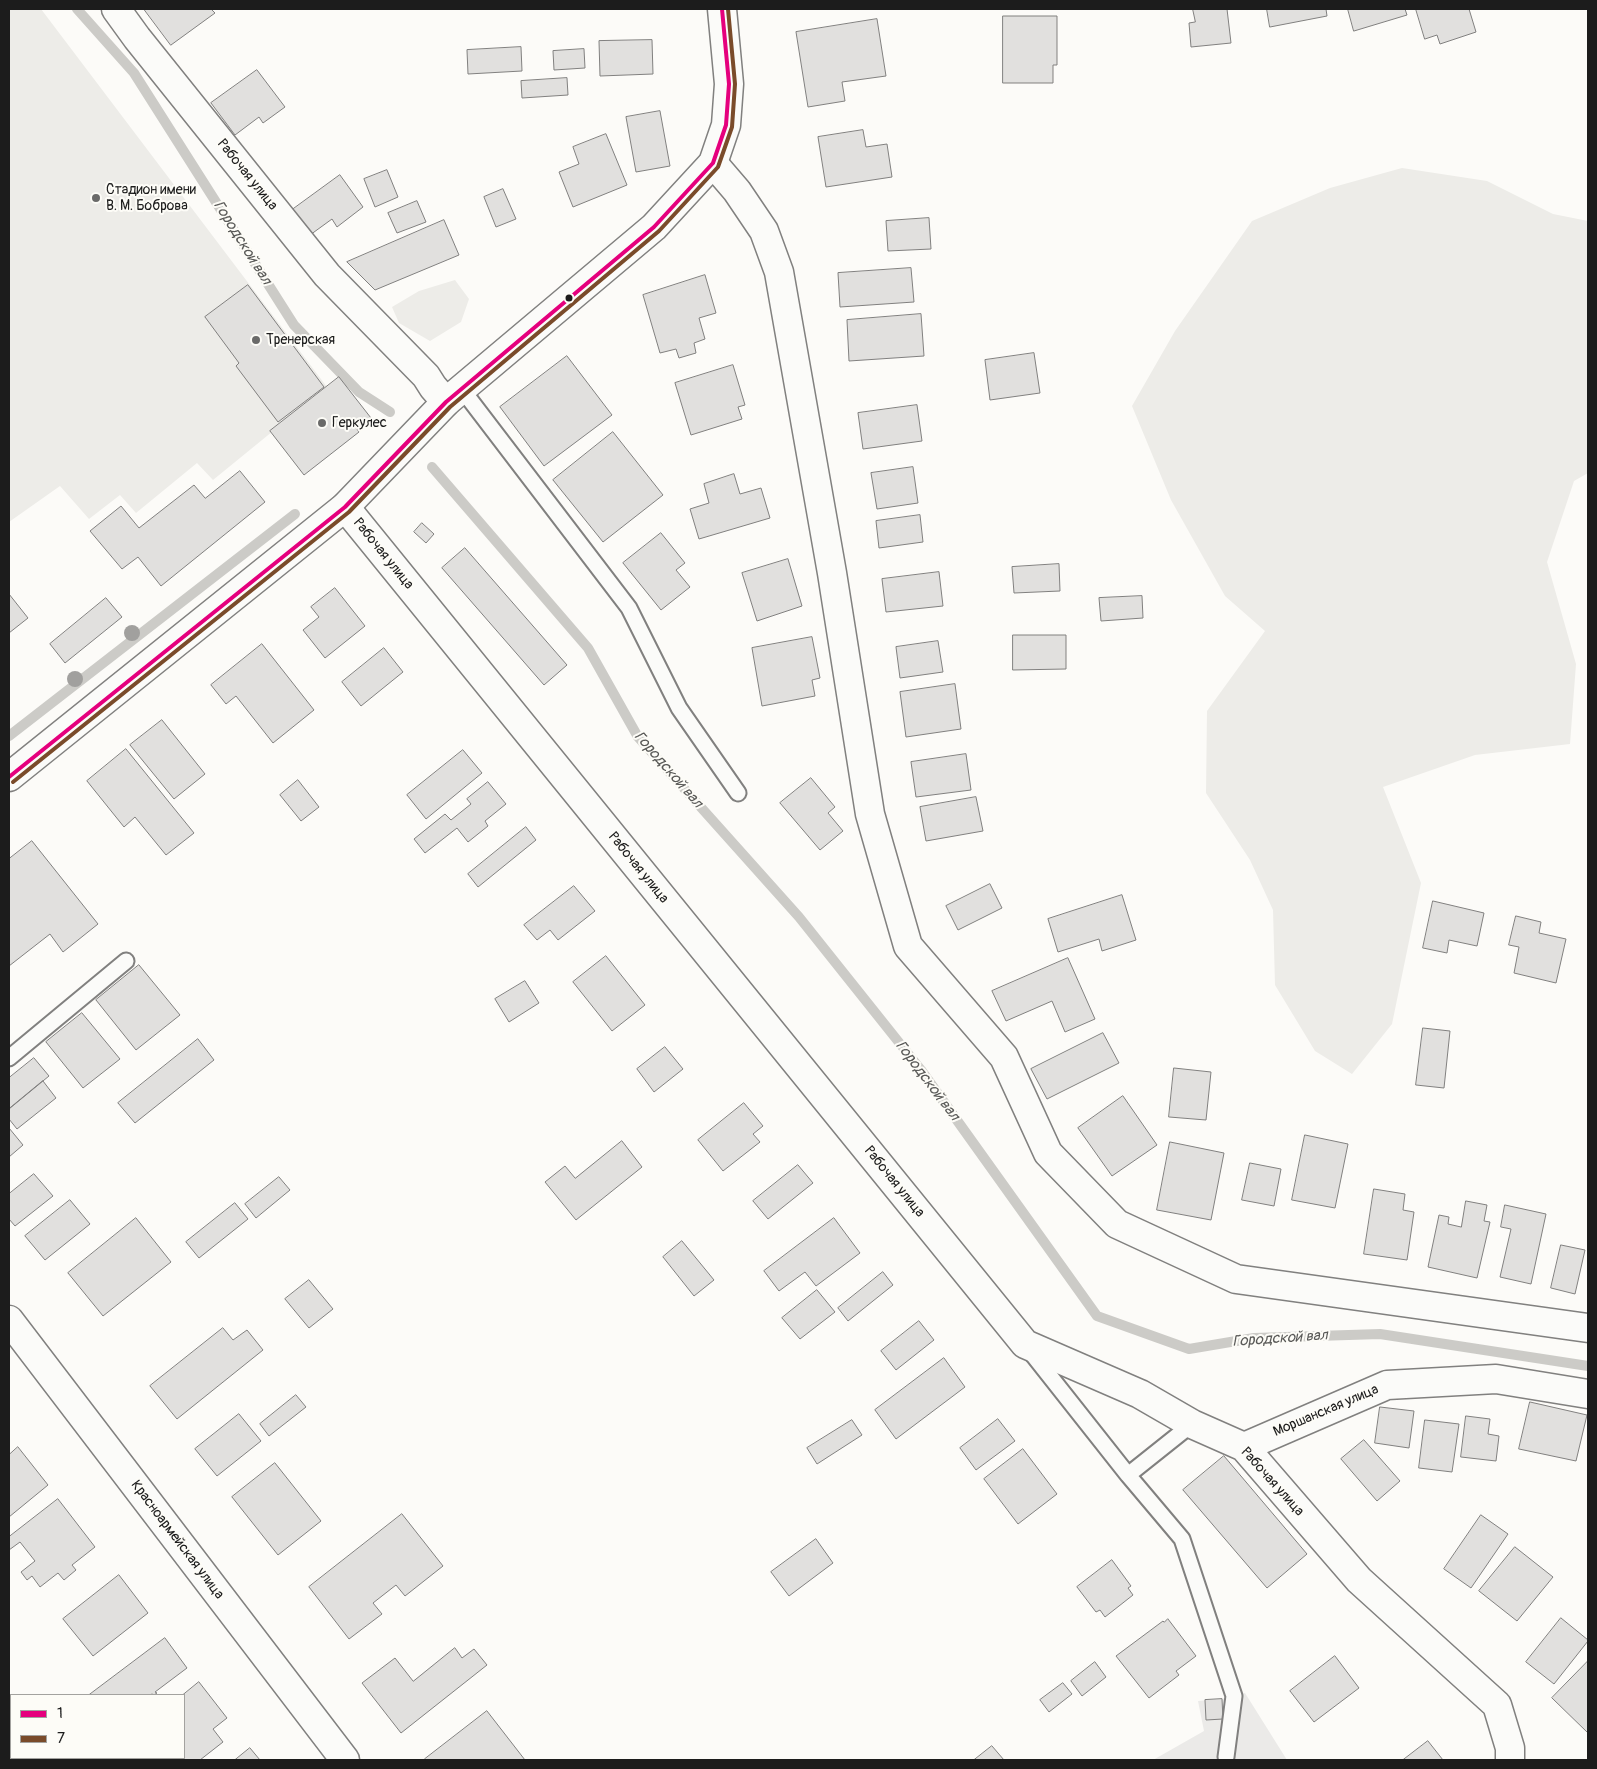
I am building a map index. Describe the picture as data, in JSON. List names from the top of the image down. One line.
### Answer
{"streets":{"street":["Рабочая улица","Моршанская улица","Красноармейская улица"]},"crossings":[["Рабочая улица","Моршанская улица"]],"water":["Городской вал"],"places":["Стадион имени В. М. Боброва","Тренерская","Геркулес"],"lines":["transit line 1","transit line 7"],"legend":["1","7"]}
